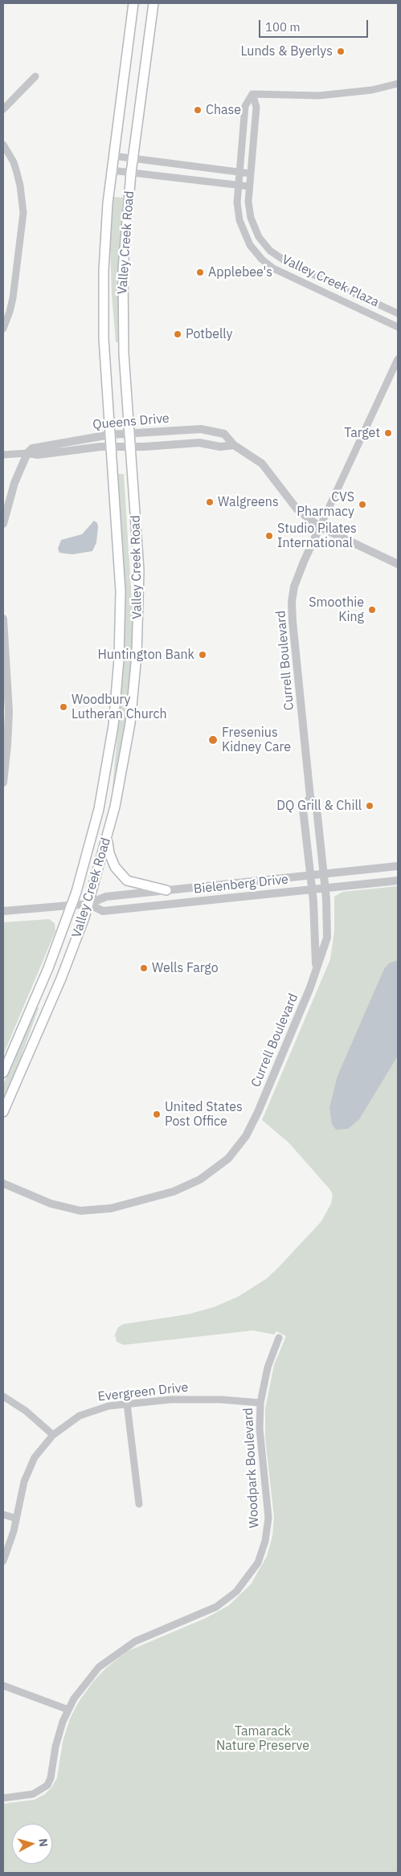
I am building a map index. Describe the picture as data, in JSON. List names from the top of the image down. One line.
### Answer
{"streets":{"main road":["Valley Creek Road"],"street":["Valley Creek Plaza","Queens Drive","Currell Boulevard","Bielenberg Drive","Evergreen Drive","Woodpark Boulevard"]},"crossings":[["Valley Creek Road","Queens Drive"],["Valley Creek Road","Bielenberg Drive"],["Queens Drive","Currell Boulevard"],["Currell Boulevard","Bielenberg Drive"],["Evergreen Drive","Woodpark Boulevard"]],"parks":["Tamarack Nature Preserve"],"places":["Lunds & Byerlys","Chase","Applebee's","Potbelly","Target","Walgreens","CVS Pharmacy","Studio Pilates International","Smoothie King","Huntington Bank","Woodbury Lutheran Church","Fresenius Kidney Care","DQ Grill & Chill","Wells Fargo","United States Post Office"],"scale_bar":"100 m","north":"right"}
